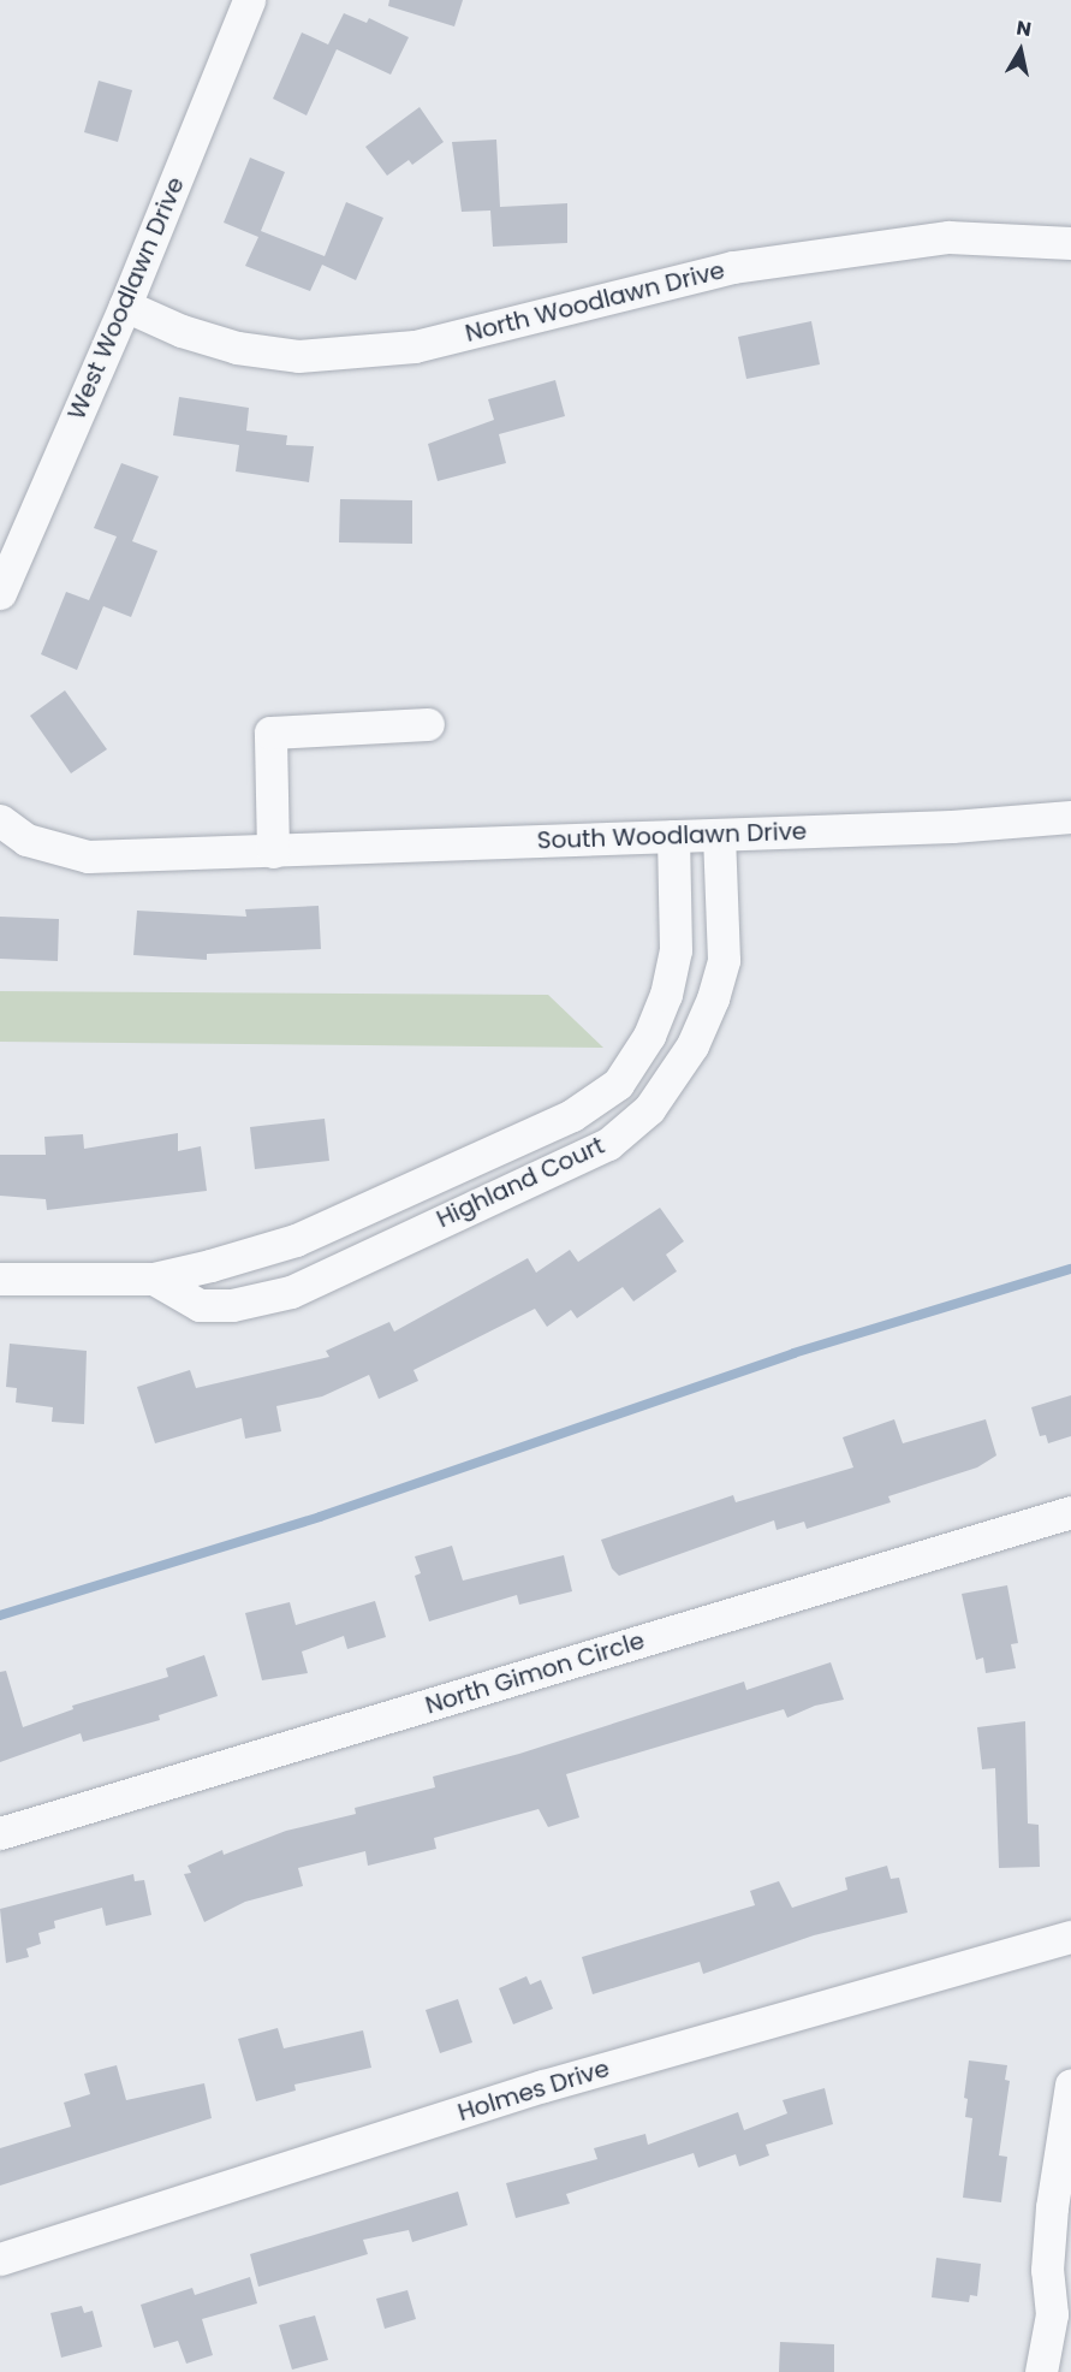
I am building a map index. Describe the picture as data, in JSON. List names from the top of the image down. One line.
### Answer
{"streets":{"street":["West Woodlawn Drive","North Woodlawn Drive","South Woodlawn Drive","Highland Court","North Gimon Circle","Holmes Drive"]},"crossings":[["West Woodlawn Drive","North Woodlawn Drive"],["South Woodlawn Drive","Highland Court"]],"north":"top"}
